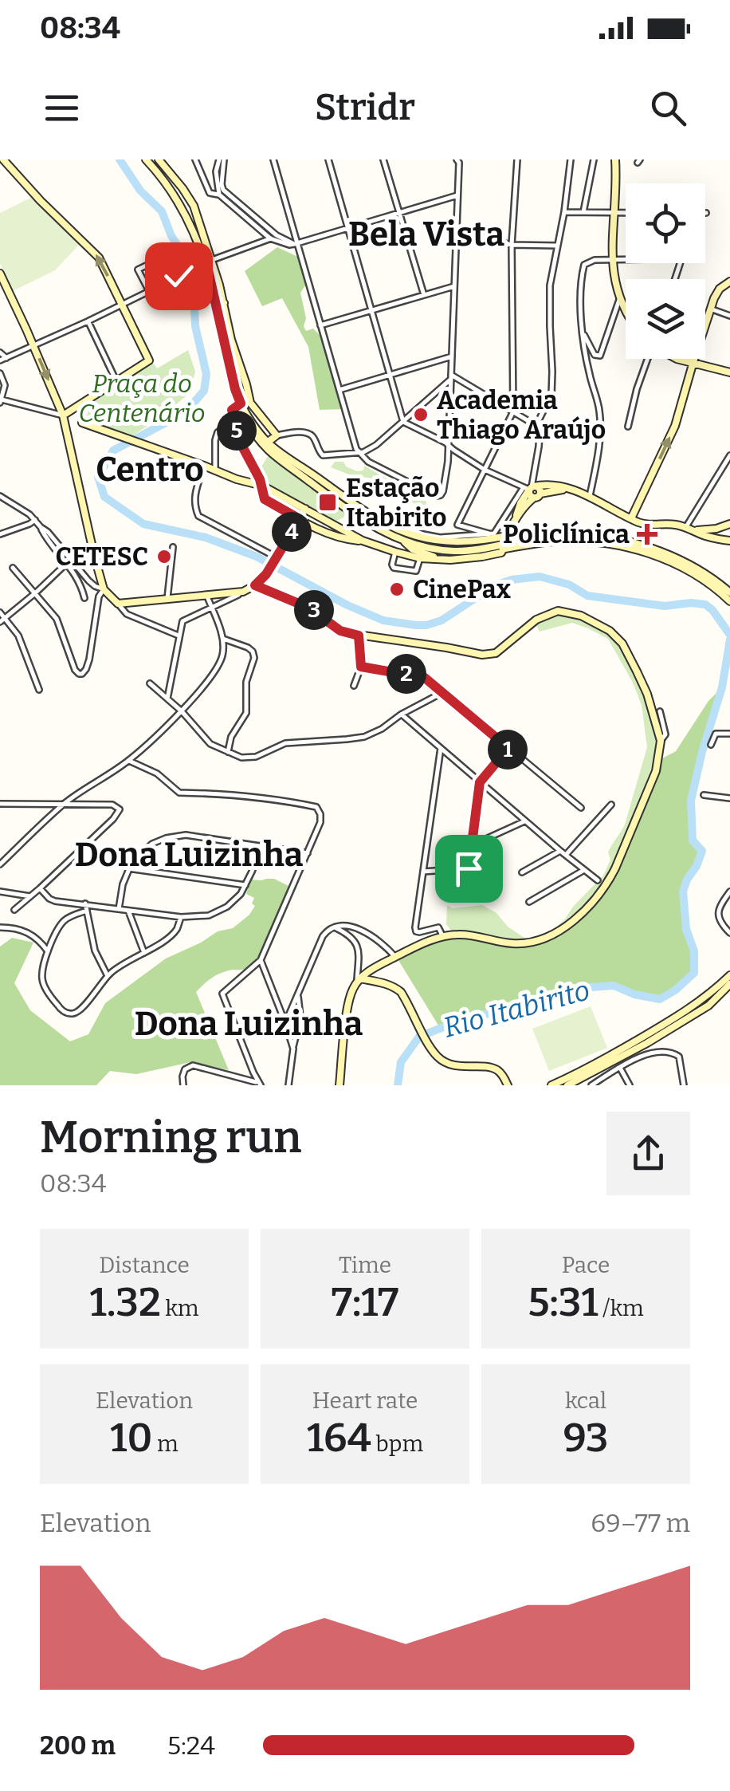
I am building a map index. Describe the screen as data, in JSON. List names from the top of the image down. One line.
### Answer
{"districts":["Bela Vista","Centro","Dona Luizinha","Dona Luizinha"],"water":["Rio Itabirito"],"parks":["Praça do Centenário"],"places":{"other":["Academia Thiago Araújo","CETESC","CinePax"],"transit":["Estação Itabirito"],"health":["Policlínica"]},"page":{"status":"08:34","header":"Stridr","pins":["5","4","3","2","1"],"heading":["Morning run","08:34"],"stats":[["Distance","1.32 km"],["Time","7:17"],["Pace","5:31 /km"],["Elevation","10 m"],["Heart rate","164 bpm"],["kcal","93"]],"chart":["Elevation","69–77 m"],"list":[{"name":"200 m","note":"5:24"}]}}
